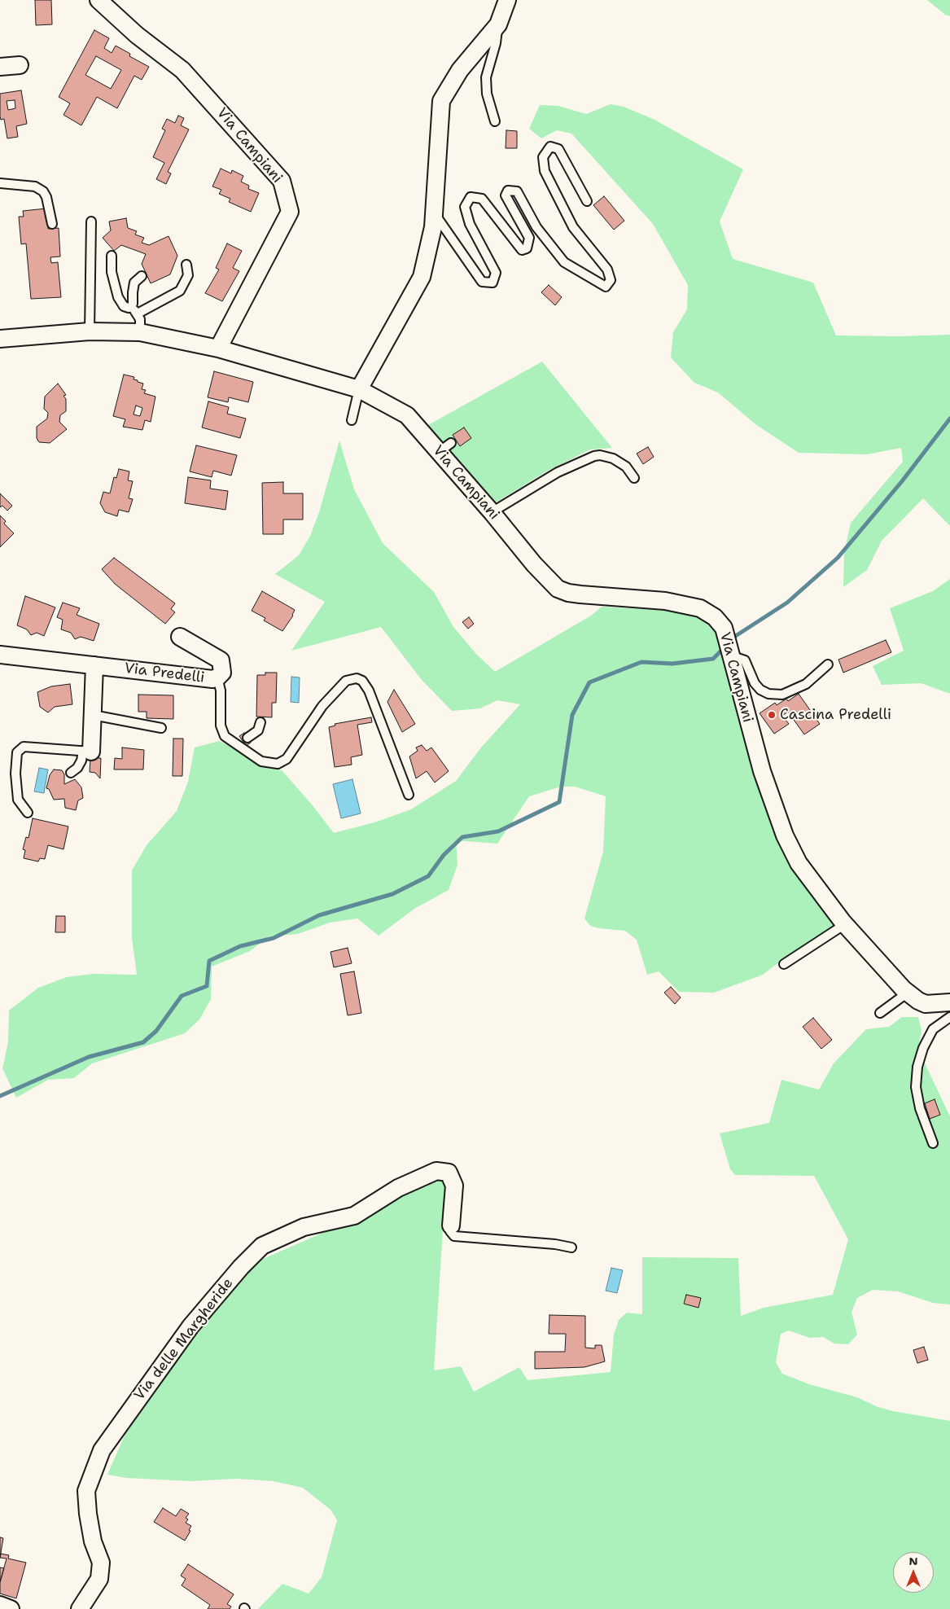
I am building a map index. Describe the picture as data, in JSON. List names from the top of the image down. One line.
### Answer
{"streets":{"street":["Via Campiani","Via Predelli","Via delle Margheride"]},"places":["Cascina Predelli"],"north":"top"}
